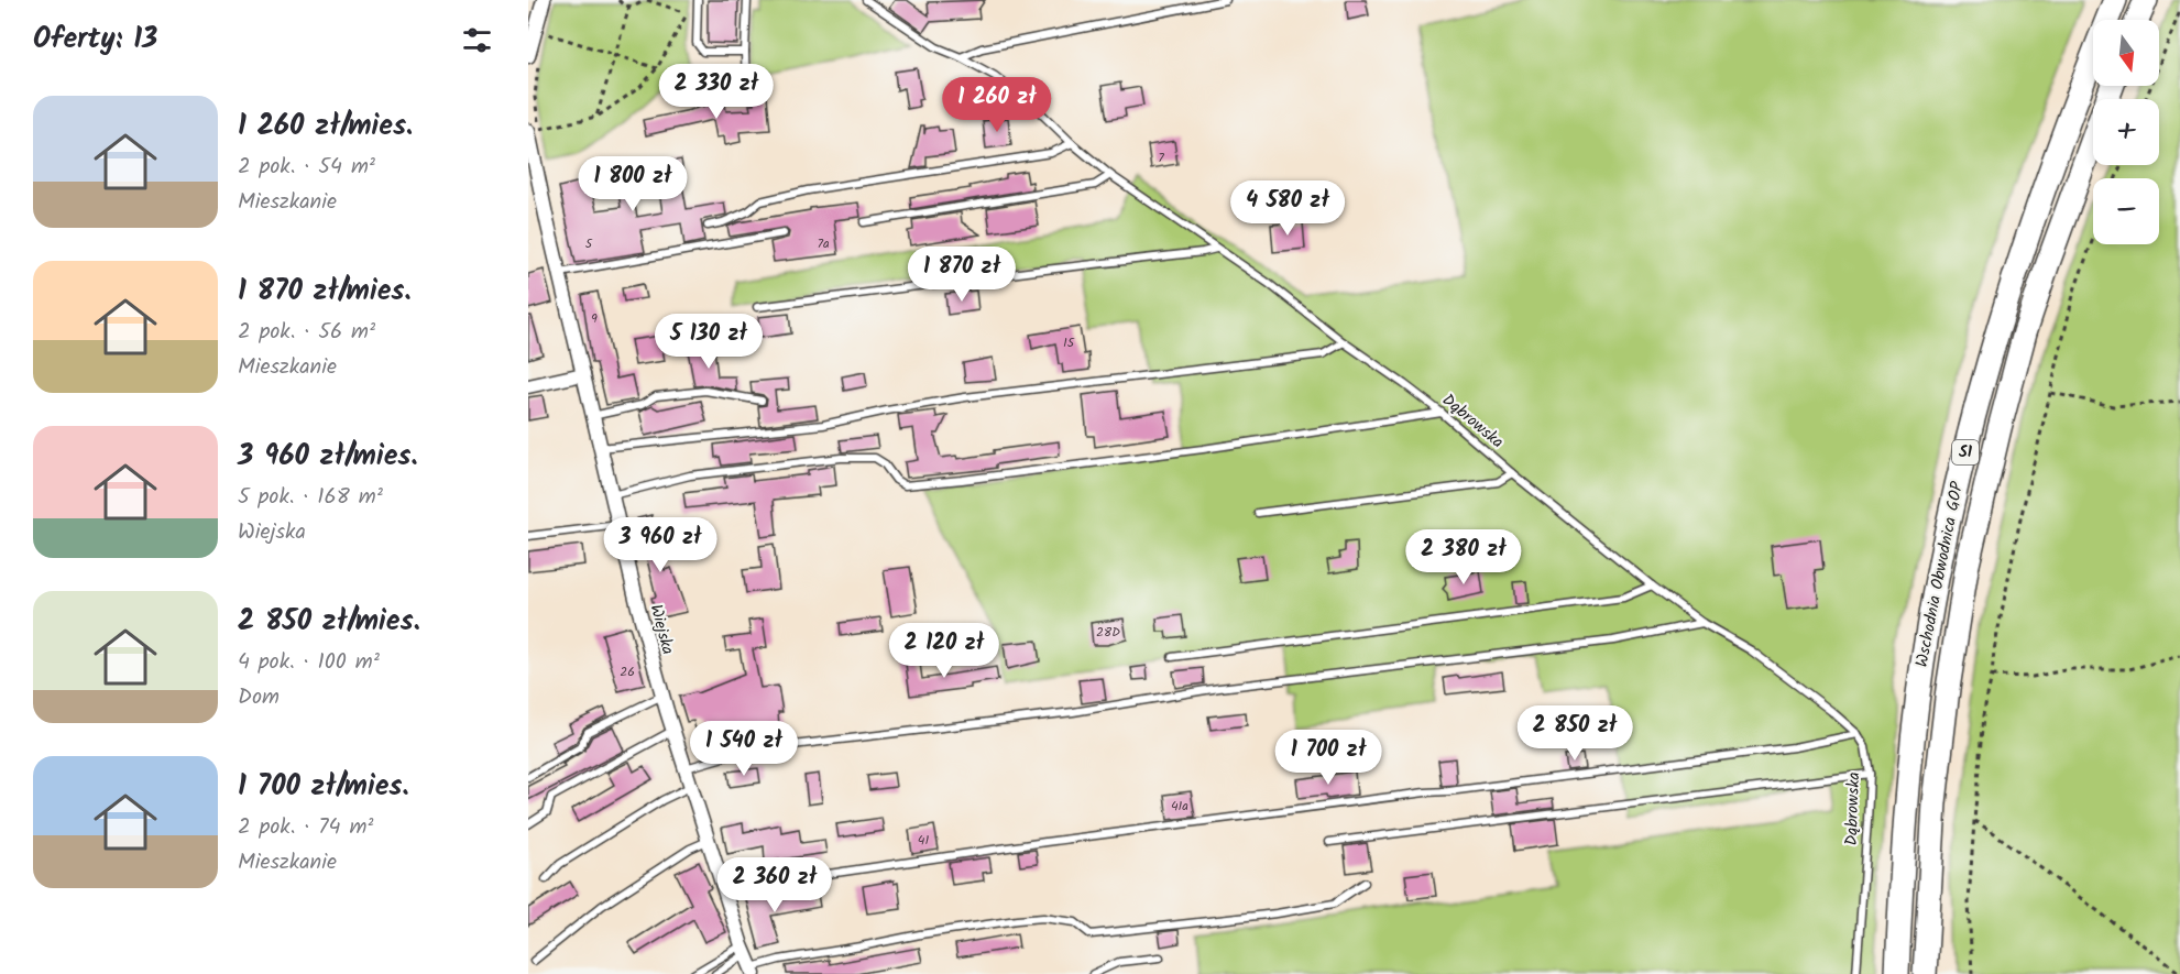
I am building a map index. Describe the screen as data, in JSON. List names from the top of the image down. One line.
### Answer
{"streets":{"highway":["S1","Wschodnia Obwodnica GOP"],"street":["Wiejska"],"lane":["Dąbrowska"]},"house_numbers":["7","5","7a","9","15","28D","26","41a","41"],"north":"bottom","page":{"heading":"Oferty: 13","map_buttons":["+","−"],"price":["2 330 zł","1 260 zł","1 800 zł","4 580 zł","1 870 zł","5 130 zł","3 960 zł","2 380 zł","2 120 zł","2 850 zł","1 540 zł","1 700 zł","2 360 zł"],"list":[{"name":"1 260 zł/mies.","note":"2 pok. · 54 m² · Mieszkanie"},{"name":"1 870 zł/mies.","note":"2 pok. · 56 m² · Mieszkanie"},{"name":"3 960 zł/mies.","note":"5 pok. · 168 m² · Wiejska"},{"name":"2 850 zł/mies.","note":"4 pok. · 100 m² · Dom"},{"name":"1 700 zł/mies.","note":"2 pok. · 74 m² · Mieszkanie"}]}}
